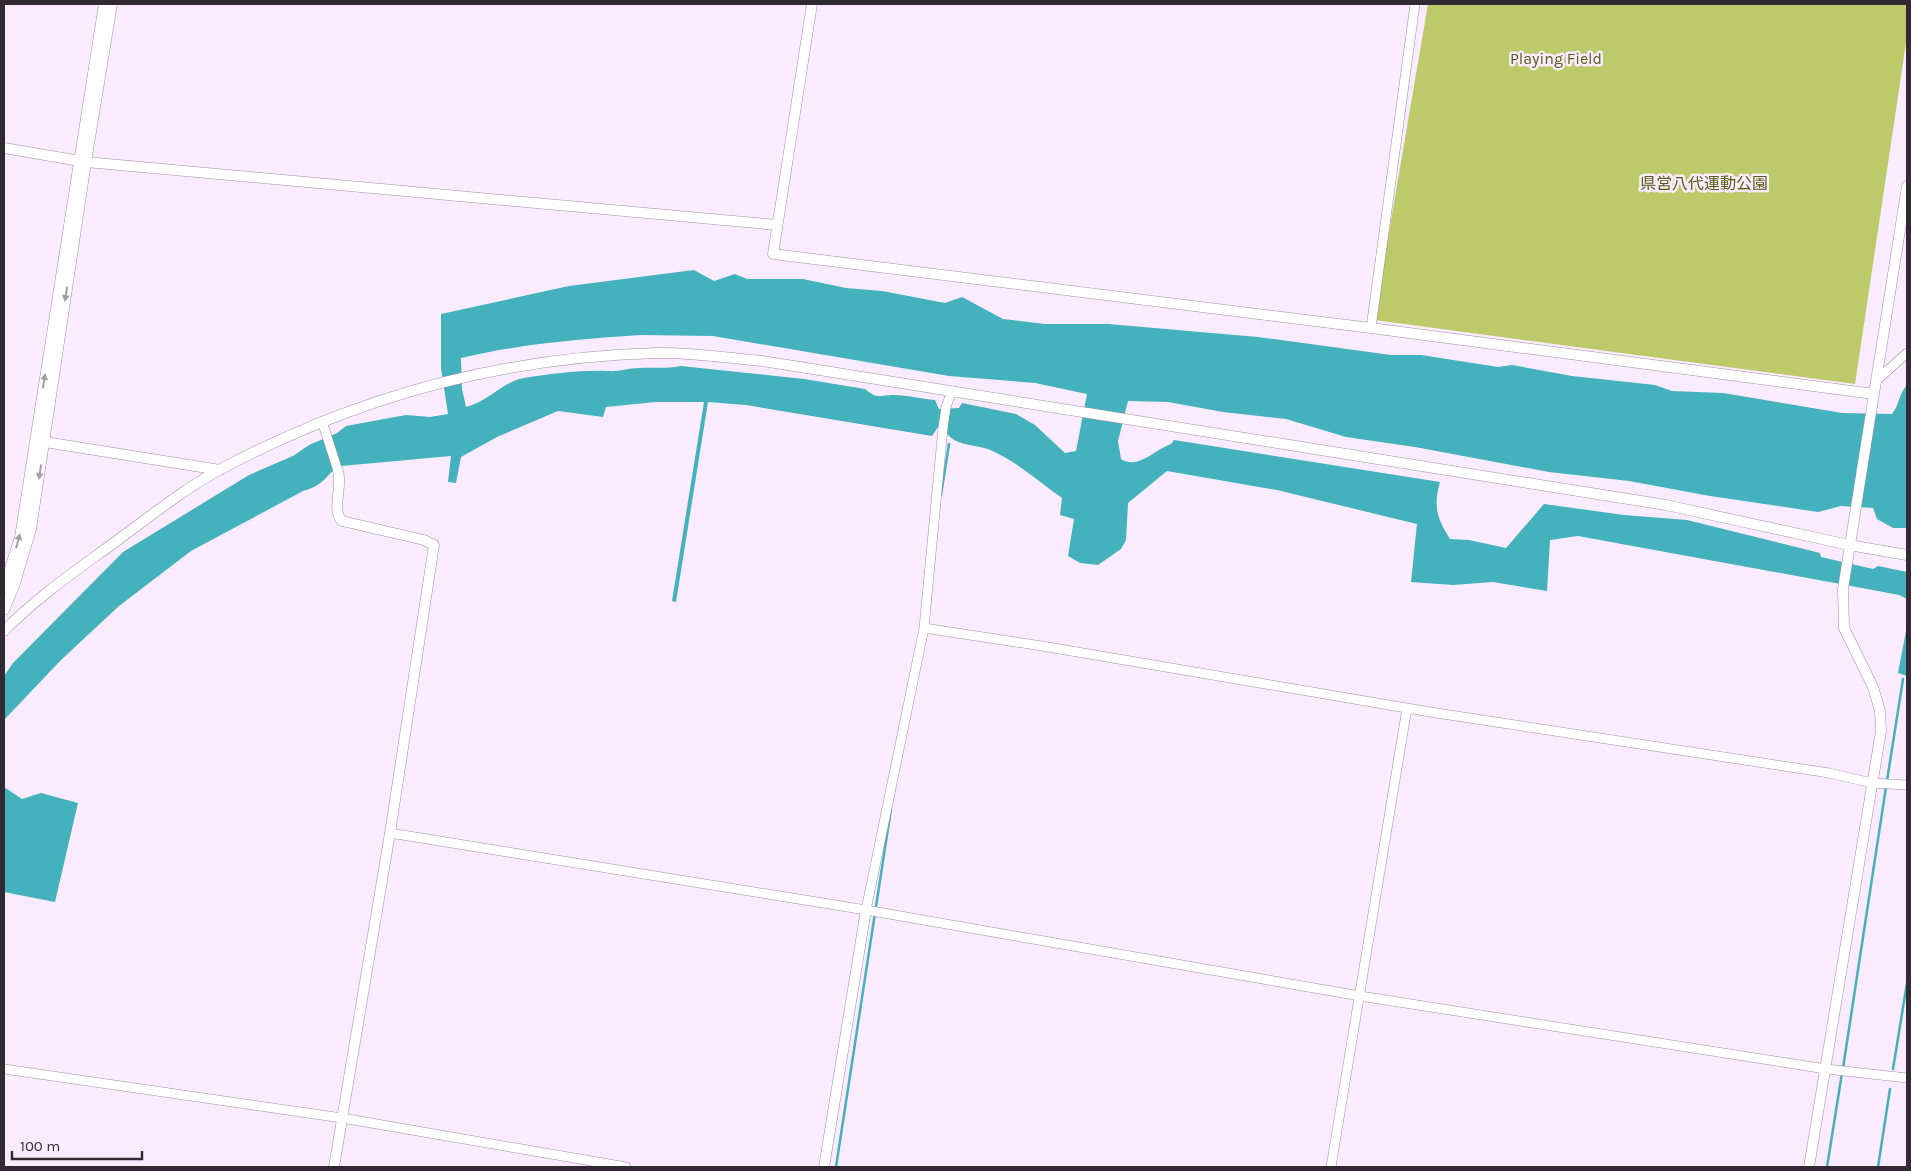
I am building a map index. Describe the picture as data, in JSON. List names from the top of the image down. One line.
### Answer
{"parks":["Playing Field","県営八代運動公園"],"scale_bar":"100 m"}
